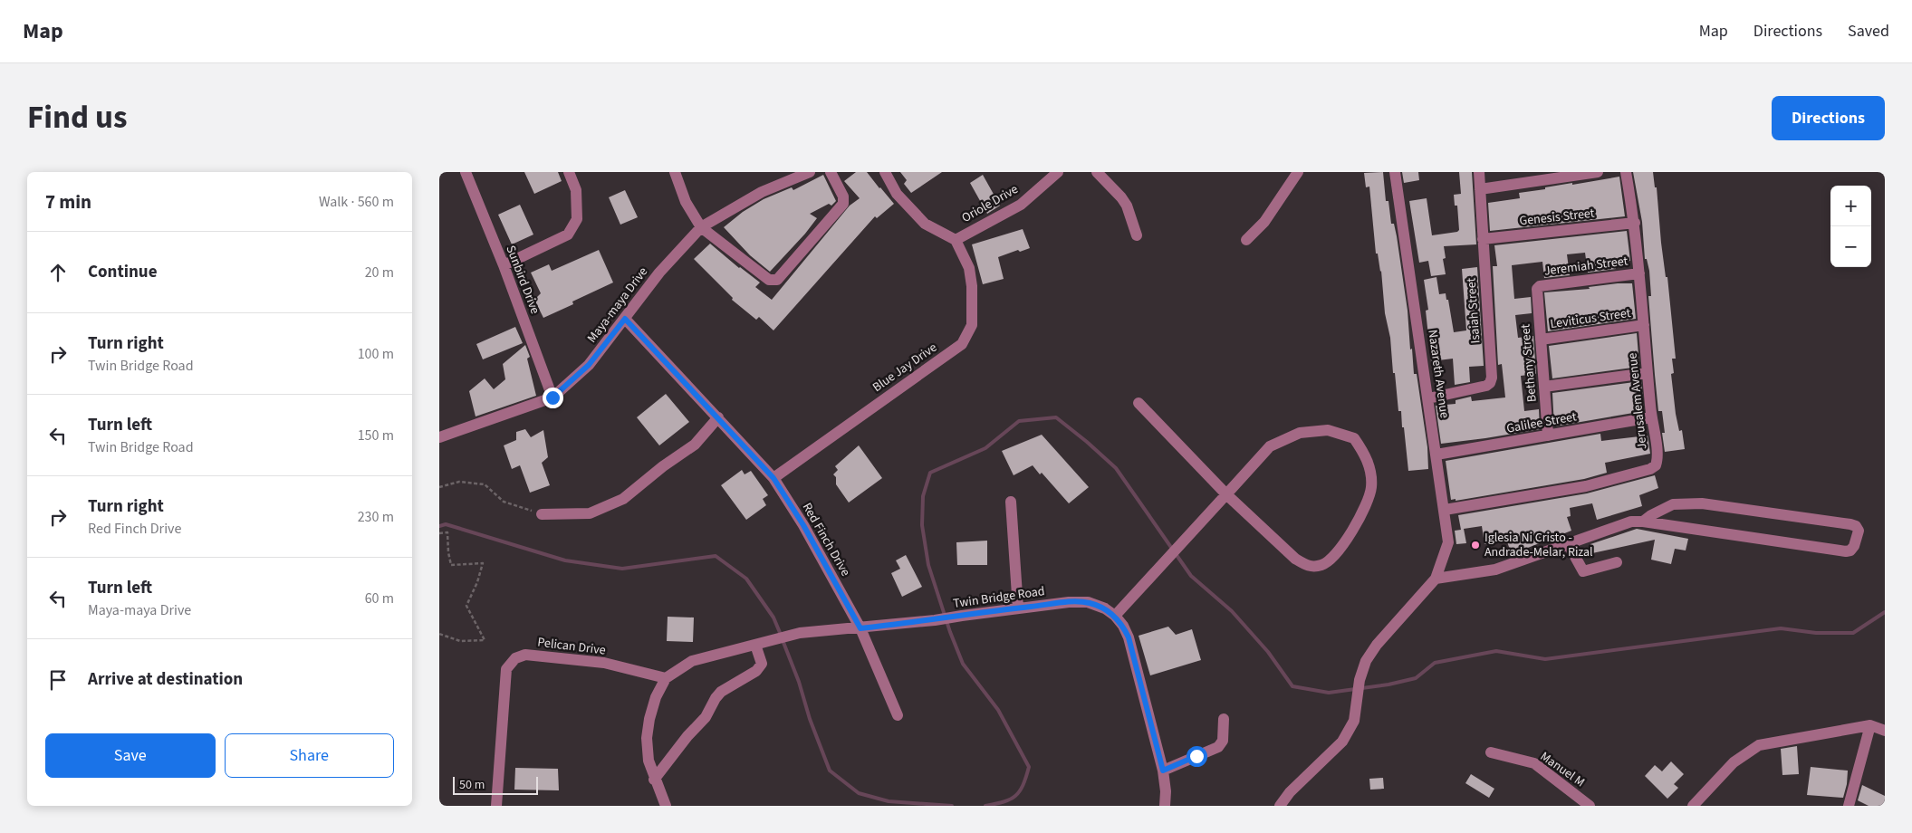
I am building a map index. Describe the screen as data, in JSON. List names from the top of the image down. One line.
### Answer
{"streets":{"street":["Oriole Drive","Genesis Street","Jeremiah Street","Sunbird Drive","Maya-maya Drive","Isaiah Street","Leviticus Street","Bethany Street","Blue Jay Drive","Nazareth Avenue","Jerusalem Avenue","Galilee Street","Red Finch Drive","Twin Bridge Road","Pelican Drive","Manuel M"]},"crossings":[["Oriole Drive","Blue Jay Drive"],["Genesis Street","Isaiah Street"],["Genesis Street","Jerusalem Avenue"],["Jeremiah Street","Bethany Street"],["Jeremiah Street","Jerusalem Avenue"],["Sunbird Drive","Maya-maya Drive"],["Maya-maya Drive","Red Finch Drive"],["Isaiah Street","Nazareth Avenue"],["Leviticus Street","Bethany Street"],["Leviticus Street","Jerusalem Avenue"],["Bethany Street","Galilee Street"],["Blue Jay Drive","Red Finch Drive"],["Nazareth Avenue","Jerusalem Avenue"],["Nazareth Avenue","Galilee Street"],["Jerusalem Avenue","Galilee Street"],["Red Finch Drive","Twin Bridge Road"],["Twin Bridge Road","Pelican Drive"]],"places":["Iglesia Ni Cristo - Andrade-Melar, Rizal"],"scale_bar":"50 m","page":{"header":"Map","nav":["Map","Directions","Saved"],"title":"Find us","buttons":["Directions",["Save","Share"]],"heading":["7 min","Walk · 560 m"],"map_buttons":["+","−"],"list":[["Continue","20 m"],["Turn right","Twin Bridge Road","100 m"],["Turn left","Twin Bridge Road","150 m"],["Turn right","Red Finch Drive","230 m"],["Turn left","Maya-maya Drive","60 m"],"Arrive at destination"],"scale":"50 m"}}
